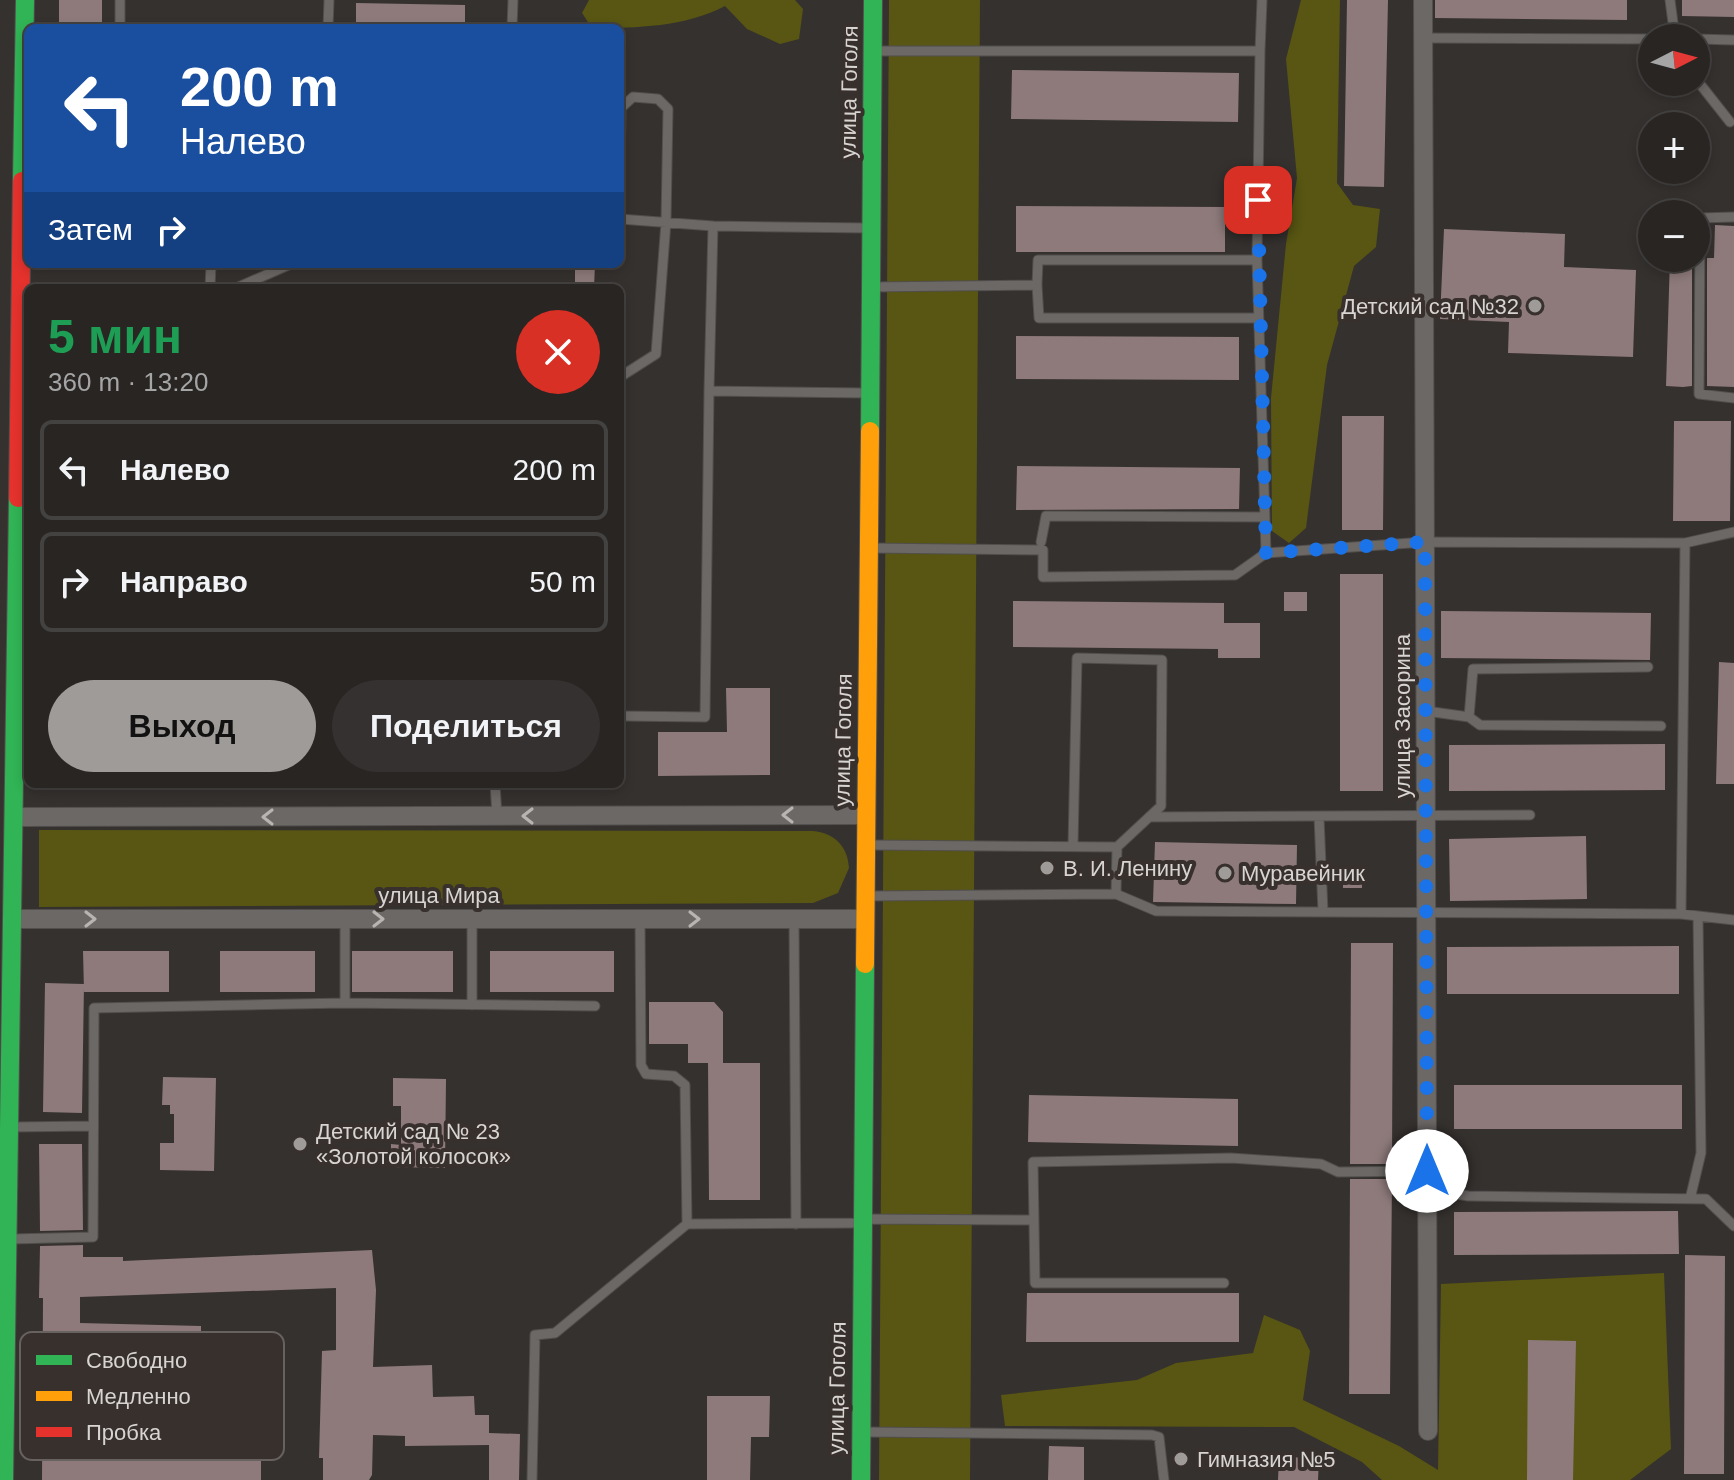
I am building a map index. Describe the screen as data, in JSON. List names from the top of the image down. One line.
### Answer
{"streets":{"main road":["улица Гоголя"],"street":["улица Засорина","улица Мира"]},"crossings":[["улица Гоголя","улица Мира"]],"places":["Детский сад №32","В. И. Ленину","Муравейник","Детский сад № 23 «Золотой колосок»","Гимназия №5"],"legend":["Свободно","Медленно","Пробка"],"north":"right","page":{"map_buttons":["+","−"],"turn":["200 m","Налево"],"then":"Затем","heading":["5 мин","360 m · 13:20"],"list":[{"name":"Налево","value":"200 m"},{"name":"Направо","value":"50 m"}],"buttons":["Выход","Поделиться"]}}
